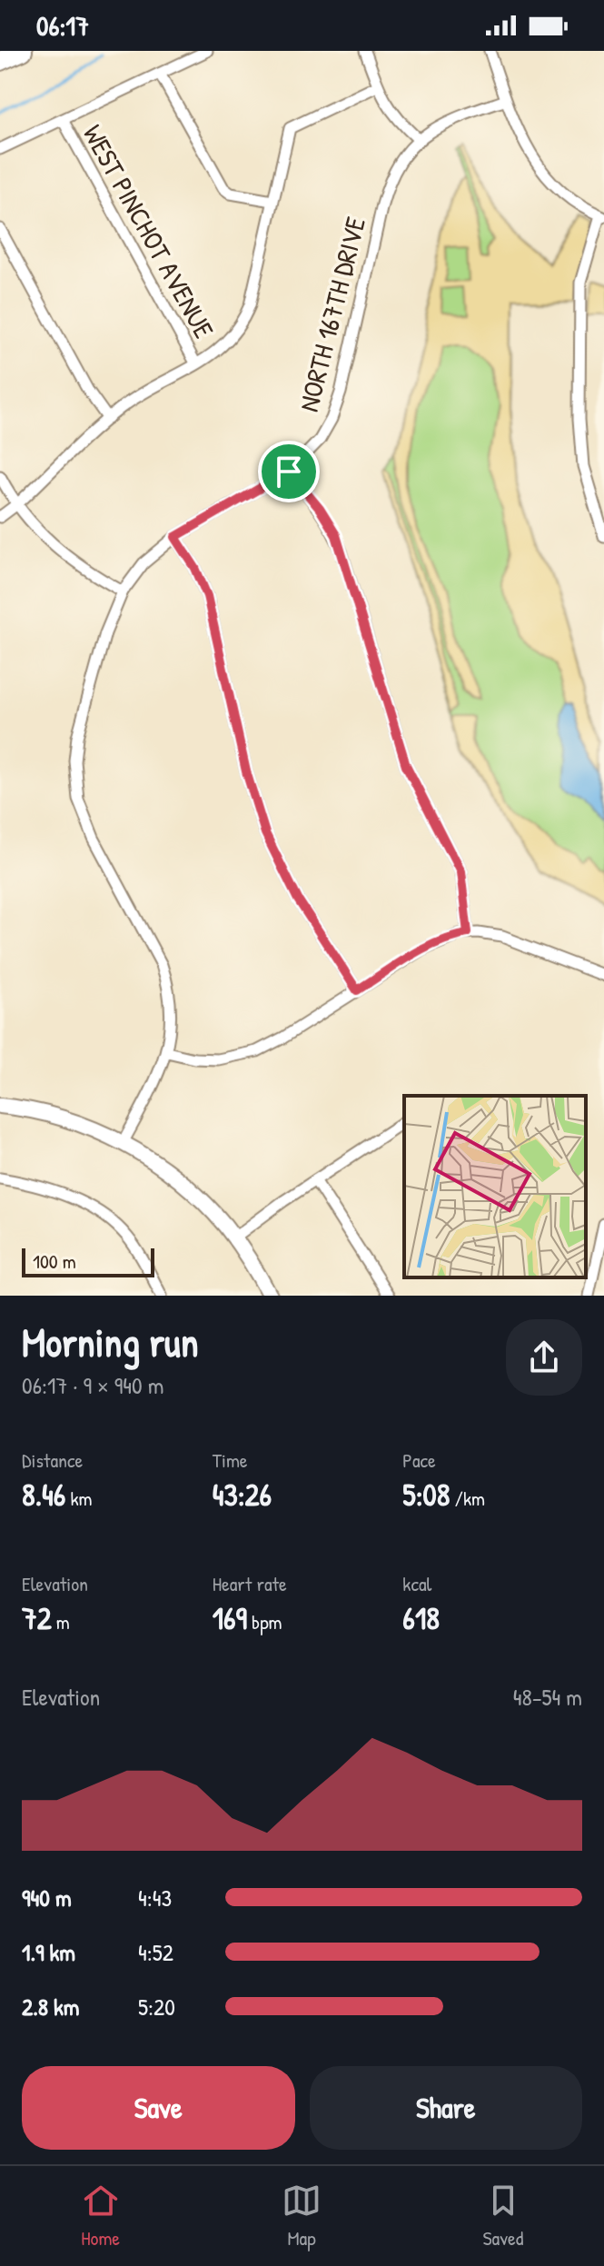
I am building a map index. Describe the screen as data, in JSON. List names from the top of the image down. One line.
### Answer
{"streets":{"street":["WEST PINCHOT AVENUE","NORTH 167TH DRIVE"]},"scale_bar":"100 m","page":{"status":"06:17","scale":"100 m","heading":["Morning run","06:17 · 9 × 940 m"],"stats":[["Distance","8.46 km"],["Time","43:26"],["Pace","5:08 /km"],["Elevation","72 m"],["Heart rate","169 bpm"],["kcal","618"]],"chart":["Elevation","48–54 m"],"list":[{"name":"940 m","note":"4:43"},{"name":"1.9 km","note":"4:52"},{"name":"2.8 km","note":"5:20"}],"buttons":["Save","Share"],"tabs":["Home","Map","Saved"]}}
